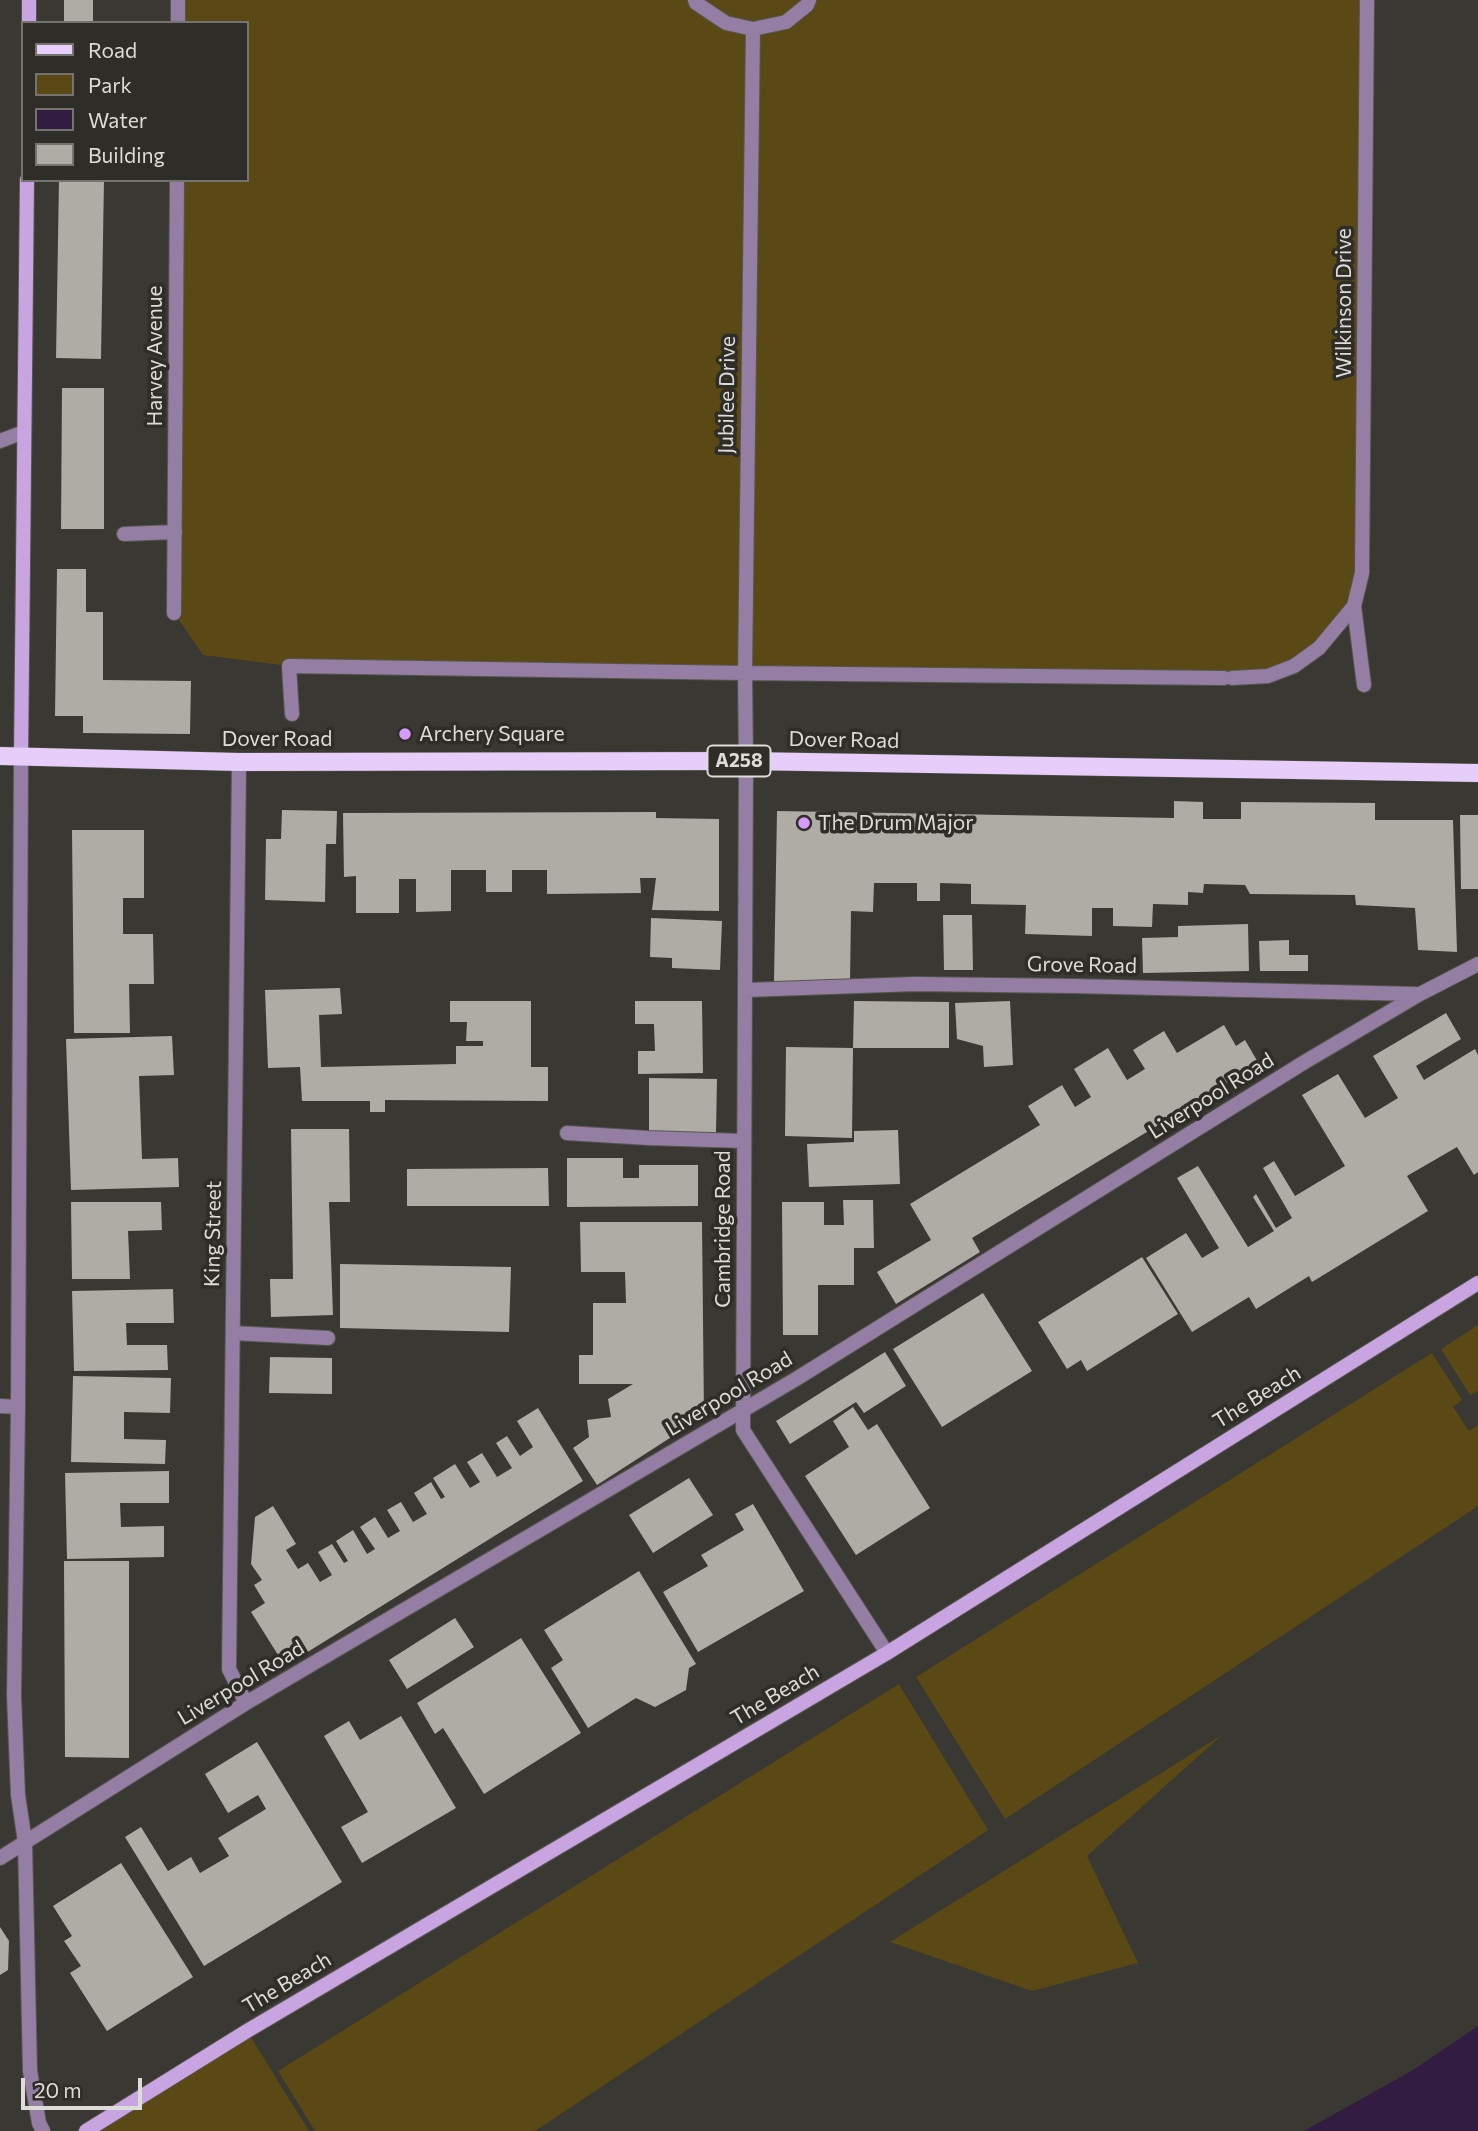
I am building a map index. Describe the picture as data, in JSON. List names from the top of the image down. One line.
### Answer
{"streets":{"main road":["Dover Road","A258"],"street":["Wilkinson Drive","Harvey Avenue","Jubilee Drive","Grove Road","Liverpool Road","Cambridge Road","King Street","The Beach"]},"crossings":[["Wilkinson Drive","Jubilee Drive"],["Jubilee Drive","Dover Road"],["Jubilee Drive","Cambridge Road"],["Dover Road","Cambridge Road"],["Dover Road","King Street"],["Grove Road","Liverpool Road"],["Grove Road","Cambridge Road"],["Liverpool Road","Cambridge Road"],["Liverpool Road","King Street"],["Cambridge Road","The Beach"]],"places":["Archery Square","The Drum Major"],"legend":["Road","Park","Water","Building"],"scale_bar":"20 m"}
